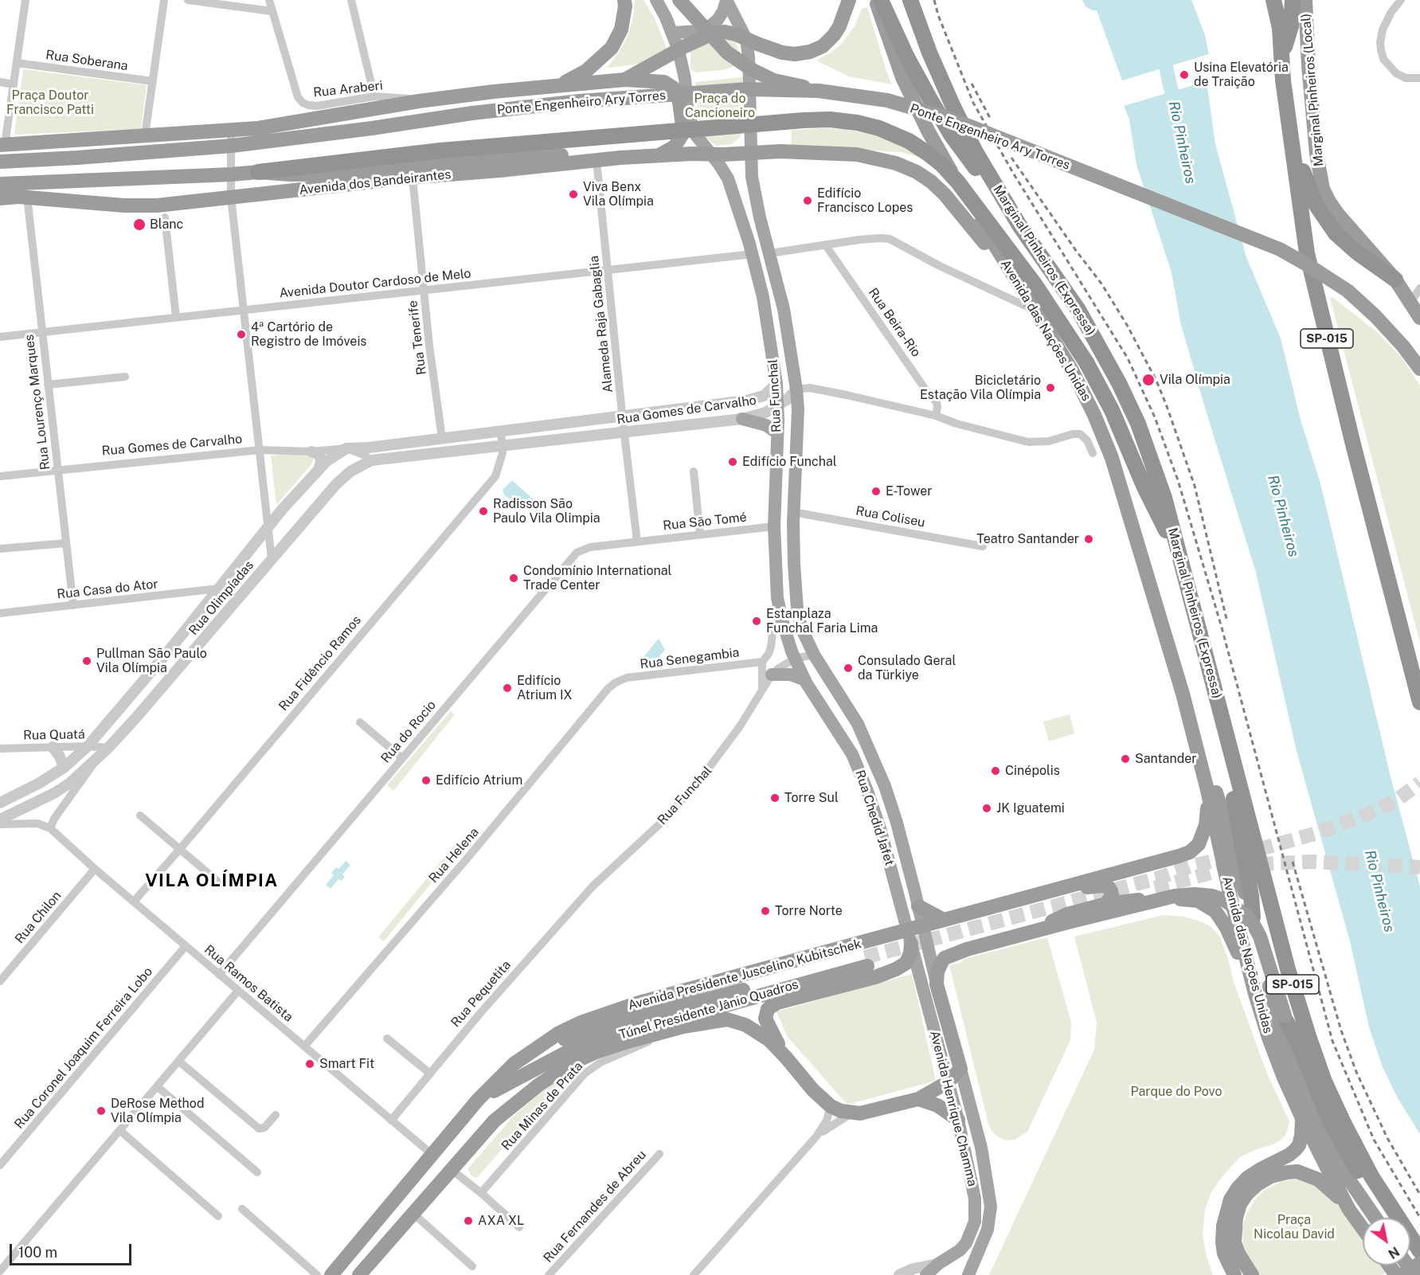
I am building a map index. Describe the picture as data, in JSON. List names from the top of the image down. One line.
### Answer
{"streets":{"highway":["Marginal Pinheiros (Local)","Ponte Engenheiro Ary Torres","Avenida dos Bandeirantes","Marginal Pinheiros (Expressa)","Avenida das Nações Unidas","SP-015","Avenida Presidente Juscelino Kubitschek","Túnel Presidente Jânio Quadros","Avenida Henrique Chamma"],"main road":["Rua Funchal","Rua Chedid Jafet"],"street":["Rua Soberana","Rua Araberi","Avenida Doutor Cardoso de Melo","Rua Beira-Rio","Alameda Raja Gabaglia","Rua Tenerife","Rua Lourenço Marques","Rua Gomes de Carvalho","Rua Coliseu","Rua São Tomé","Rua Casa do Ator","Rua Olimpíadas","Rua Senegambia","Rua Fidêncio Ramos","Rua do Rocio","Rua Quatá","Rua Helena","Rua Chilon","Rua Ramos Batista","Rua Pequetita","Rua Coronel Joaquim Ferreira Lobo","Rua Minas de Prata","Rua Fernandes de Abreu"]},"crossings":[["Avenida dos Bandeirantes","Alameda Raja Gabaglia"],["Avenida dos Bandeirantes","Avenida das Nações Unidas"],["Avenida dos Bandeirantes","Rua Tenerife"],["Avenida dos Bandeirantes","Rua Funchal"],["Avenida dos Bandeirantes","Rua Lourenço Marques"],["Avenida Doutor Cardoso de Melo","Alameda Raja Gabaglia"],["Avenida Doutor Cardoso de Melo","Rua Tenerife"],["Avenida Doutor Cardoso de Melo","Rua Funchal"],["Avenida Doutor Cardoso de Melo","Rua Lourenço Marques"],["Alameda Raja Gabaglia","Rua Gomes de Carvalho"],["Alameda Raja Gabaglia","Rua São Tomé"],["Alameda Raja Gabaglia","Rua do Rocio"],["Avenida das Nações Unidas","Avenida Presidente Juscelino Kubitschek"],["Rua Tenerife","Rua Gomes de Carvalho"],["Rua Funchal","Rua Gomes de Carvalho"],["Rua Funchal","Rua Coliseu"],["Rua Funchal","Rua São Tomé"],["Rua Funchal","Rua Senegambia"],["Rua Funchal","Rua Chedid Jafet"],["Rua Funchal","Rua Pequetita"],["Rua Lourenço Marques","Rua Gomes de Carvalho"],["Rua Lourenço Marques","Rua Casa do Ator"],["Rua Gomes de Carvalho","Rua Olimpíadas"],["Rua Gomes de Carvalho","Rua Fidêncio Ramos"],["Rua São Tomé","Rua do Rocio"],["Rua Casa do Ator","Rua Olimpíadas"],["Rua Olimpíadas","Rua Quatá"],["Rua Olimpíadas","Rua Ramos Batista"],["Rua Senegambia","Rua Helena"],["Rua Fidêncio Ramos","Rua Ramos Batista"],["Rua do Rocio","Rua Ramos Batista"],["Rua Chedid Jafet","Avenida Presidente Juscelino Kubitschek"],["Rua Chedid Jafet","Avenida Henrique Chamma"],["Rua Helena","Rua Ramos Batista"],["Rua Chilon","Rua Ramos Batista"],["Avenida Presidente Juscelino Kubitschek","Rua Ramos Batista"],["Avenida Presidente Juscelino Kubitschek","Túnel Presidente Jânio Quadros"],["Avenida Presidente Juscelino Kubitschek","Avenida Henrique Chamma"],["Rua Ramos Batista","Rua Pequetita"],["Rua Ramos Batista","Rua Coronel Joaquim Ferreira Lobo"]],"districts":["VILA OLÍMPIA"],"water":["Rio Pinheiros"],"parks":["Praça Doutor Francisco Patti","Praça do Cancioneiro","Parque do Povo","Praça Nicolau David"],"places":["Usina Elevatória de Traição","Viva Benx Vila Olímpia","Edifício Francisco Lopes","Blanc","4ª Cartório de Registro de Imóveis","Vila Olímpia","Bicicletário Estação Vila Olímpia","Edifício Funchal","E-Tower","Radisson São Paulo Vila Olimpia","Teatro Santander","Condomínio International Trade Center","Estanplaza Funchal Faria Lima","Pullman São Paulo Vila Olímpia","Consulado Geral da Türkiye","Edifício Atrium IX","Santander","Cinépolis","Edifício Atrium","Torre Sul","JK Iguatemi","Torre Norte","Smart Fit","DeRose Method Vila Olímpia","AXA XL"],"scale_bar":"100 m","north":"bottom right"}
